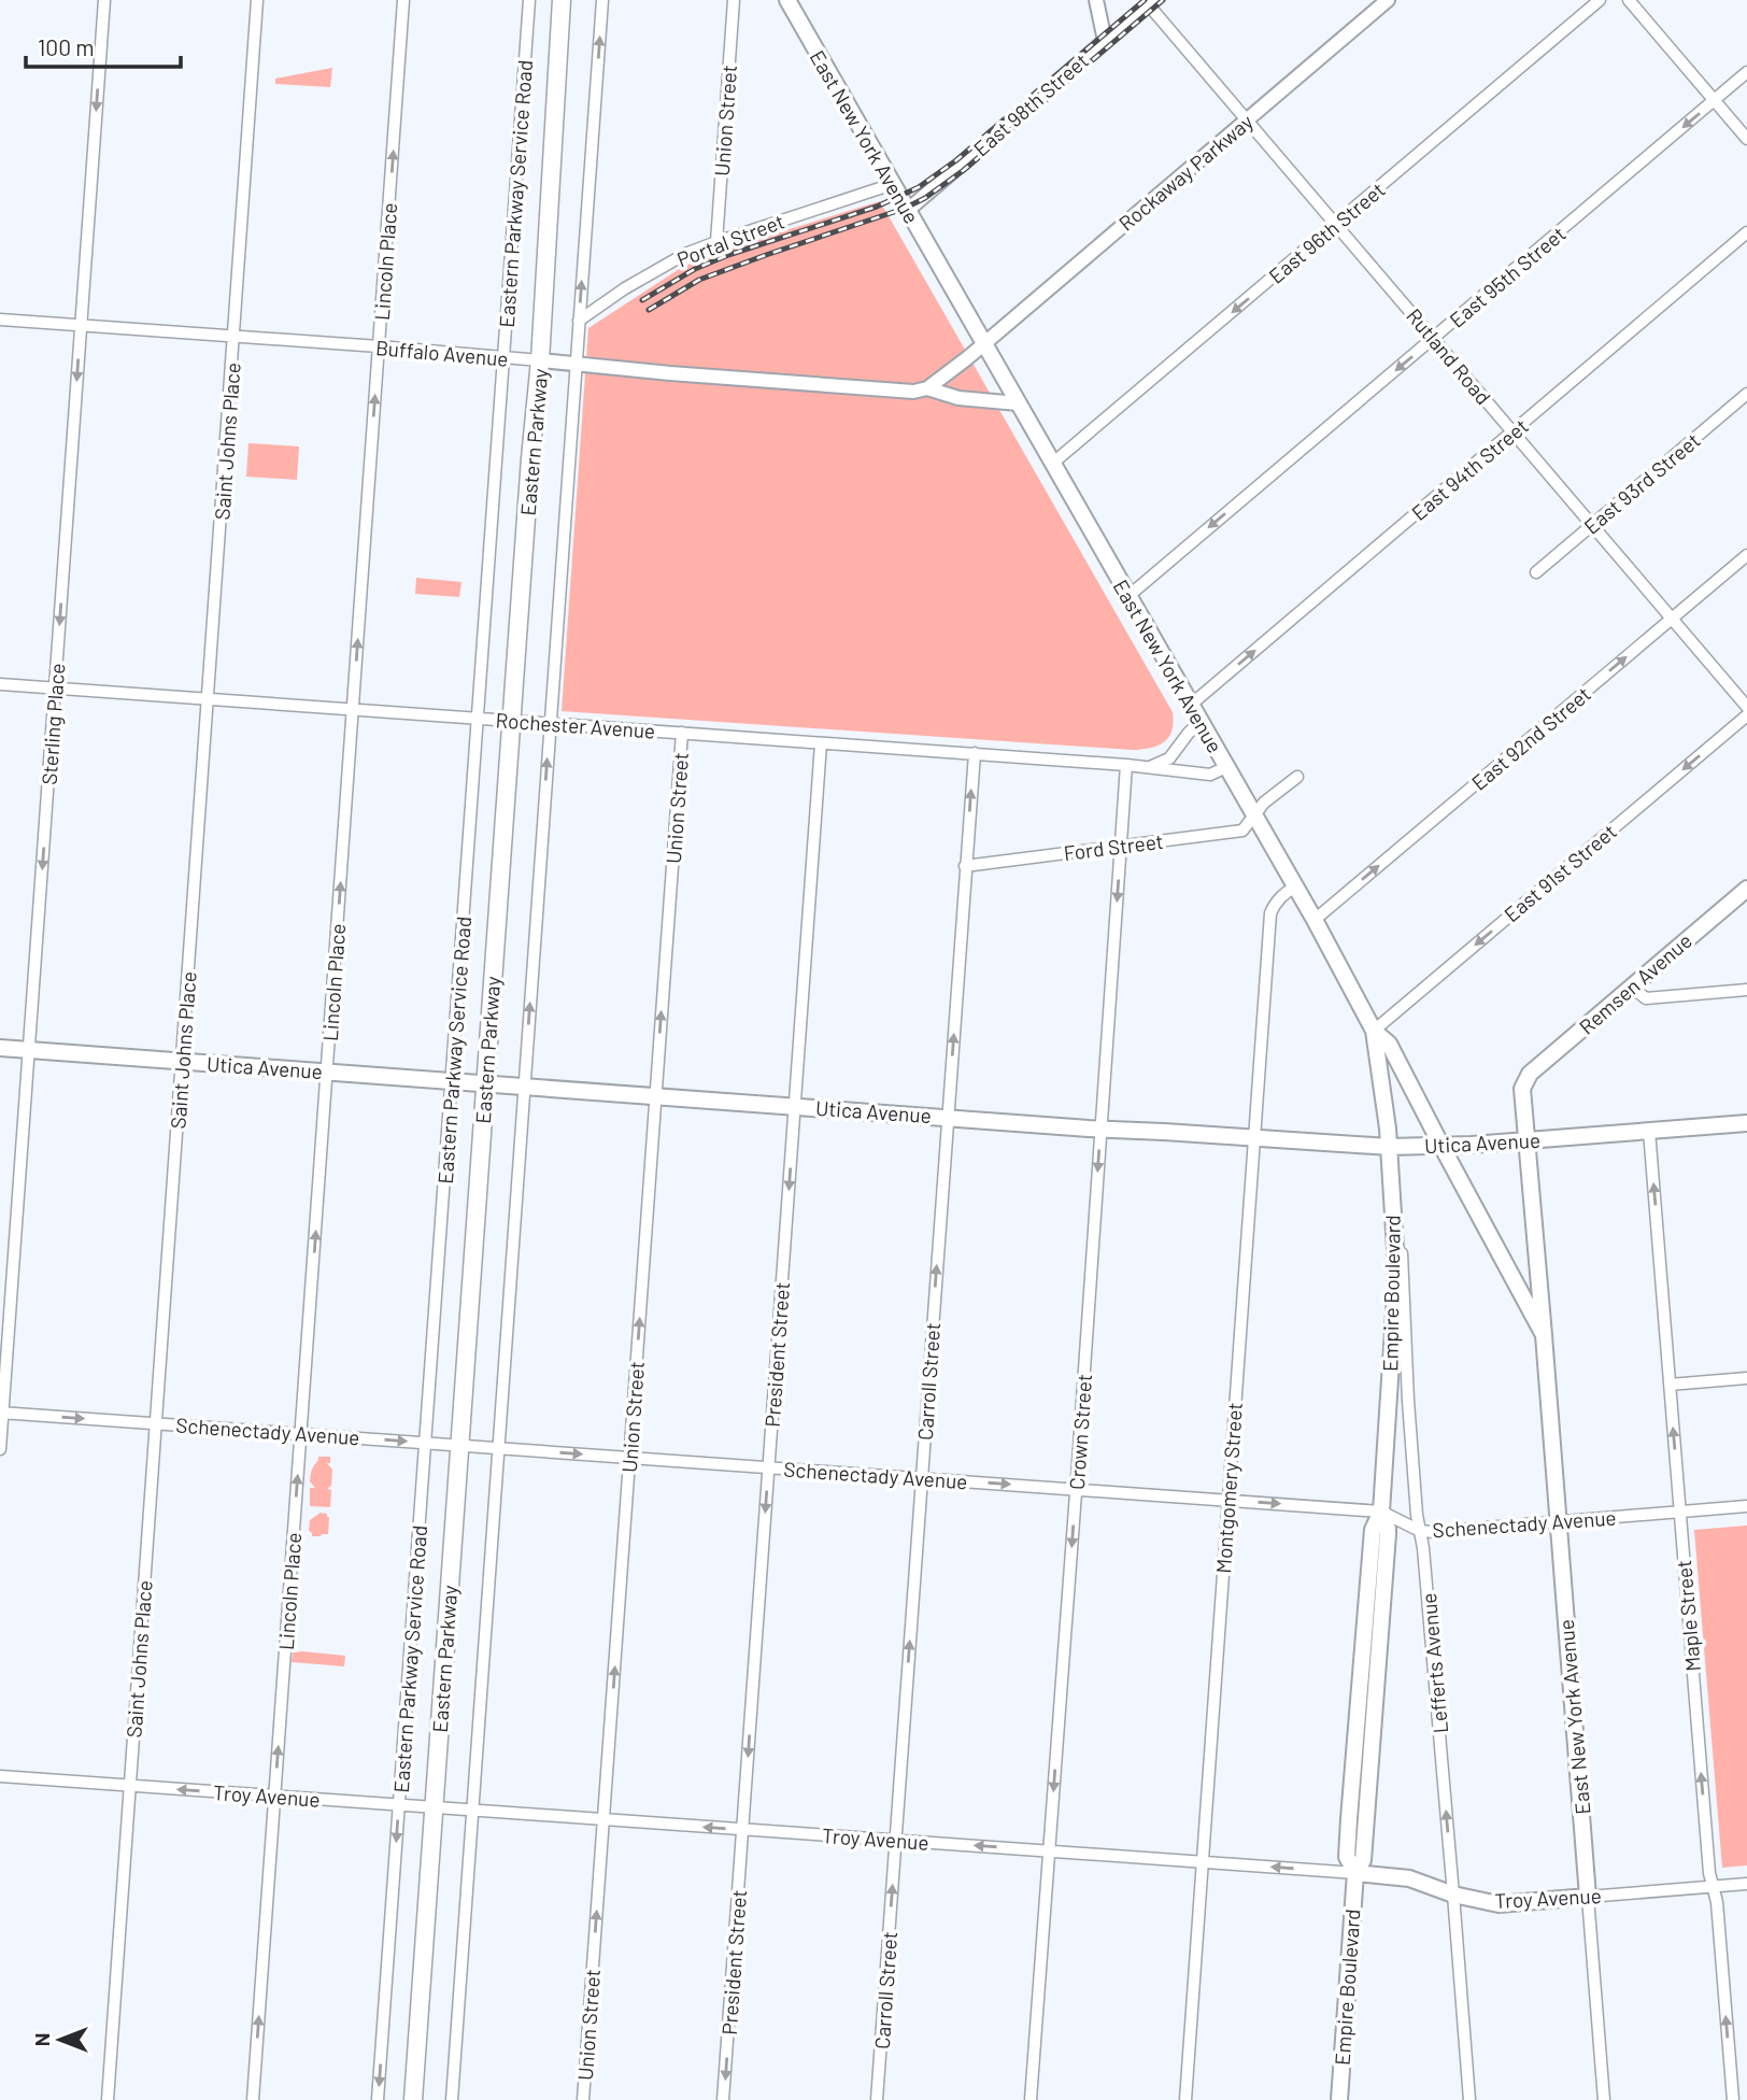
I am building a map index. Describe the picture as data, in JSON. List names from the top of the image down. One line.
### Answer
{"streets":{"main road":["East New York Avenue","Eastern Parkway","Remsen Avenue","Utica Avenue","Empire Boulevard","Troy Avenue"],"street":["East 98th Street","Union Street","Rockaway Parkway","Eastern Parkway Service Road","East 96th Street","Portal Street","Lincoln Place","East 95th Street","Buffalo Avenue","Rutland Road","Saint Johns Place","East 94th Street","East 93rd Street","Sterling Place","Rochester Avenue","East 92nd Street","Ford Street","East 91st Street","President Street","Carroll Street","Schenectady Avenue","Crown Street","Montgomery Street","Maple Street","Lefferts Avenue"]},"crossings":[["East 98th Street","East New York Avenue"],["East 98th Street","Rutland Road"],["Union Street","Portal Street"],["Union Street","Rochester Avenue"],["Union Street","Utica Avenue"],["Union Street","Schenectady Avenue"],["Union Street","Troy Avenue"],["East New York Avenue","Rockaway Parkway"],["East New York Avenue","East 96th Street"],["East New York Avenue","Portal Street"],["East New York Avenue","East 95th Street"],["East New York Avenue","Buffalo Avenue"],["East New York Avenue","East 94th Street"],["East New York Avenue","Rochester Avenue"],["East New York Avenue","East 92nd Street"],["East New York Avenue","Ford Street"],["East New York Avenue","East 91st Street"],["East New York Avenue","Remsen Avenue"],["East New York Avenue","Utica Avenue"],["East New York Avenue","Empire Boulevard"],["East New York Avenue","Schenectady Avenue"],["East New York Avenue","Montgomery Street"],["East New York Avenue","Troy Avenue"],["Rockaway Parkway","Rutland Road"],["Eastern Parkway Service Road","Buffalo Avenue"],["Eastern Parkway Service Road","Rochester Avenue"],["Eastern Parkway Service Road","Utica Avenue"],["Eastern Parkway Service Road","Schenectady Avenue"],["Eastern Parkway Service Road","Troy Avenue"],["East 96th Street","Rutland Road"],["Lincoln Place","Buffalo Avenue"],["Lincoln Place","Rochester Avenue"],["Lincoln Place","Utica Avenue"],["Lincoln Place","Schenectady Avenue"],["Lincoln Place","Troy Avenue"],["East 95th Street","Rutland Road"],["Buffalo Avenue","Saint Johns Place"],["Buffalo Avenue","Eastern Parkway"],["Buffalo Avenue","Sterling Place"],["Rutland Road","East 94th Street"],["Rutland Road","East 93rd Street"],["Rutland Road","East 92nd Street"],["Saint Johns Place","Rochester Avenue"],["Saint Johns Place","Utica Avenue"],["Saint Johns Place","Schenectady Avenue"],["Saint Johns Place","Troy Avenue"],["Eastern Parkway","Rochester Avenue"],["Eastern Parkway","Utica Avenue"],["Eastern Parkway","Schenectady Avenue"],["Eastern Parkway","Troy Avenue"],["Sterling Place","Rochester Avenue"],["Sterling Place","Utica Avenue"],["Sterling Place","Schenectady Avenue"],["Rochester Avenue","President Street"],["Rochester Avenue","Carroll Street"],["Rochester Avenue","Crown Street"],["Ford Street","Carroll Street"],["Ford Street","Crown Street"],["East 91st Street","Empire Boulevard"],["Utica Avenue","Empire Boulevard"],["Utica Avenue","President Street"],["Utica Avenue","Carroll Street"],["Utica Avenue","Crown Street"],["Utica Avenue","Montgomery Street"],["Utica Avenue","Maple Street"],["Empire Boulevard","Schenectady Avenue"],["Empire Boulevard","Lefferts Avenue"],["Empire Boulevard","Troy Avenue"],["President Street","Schenectady Avenue"],["President Street","Troy Avenue"],["Carroll Street","Schenectady Avenue"],["Carroll Street","Troy Avenue"],["Schenectady Avenue","Crown Street"],["Schenectady Avenue","Montgomery Street"],["Schenectady Avenue","Maple Street"],["Schenectady Avenue","Lefferts Avenue"],["Crown Street","Troy Avenue"],["Montgomery Street","Troy Avenue"],["Maple Street","Troy Avenue"],["Lefferts Avenue","Troy Avenue"]],"one_way":["Union Street","East 96th Street","Lincoln Place","East 95th Street","East 94th Street","Sterling Place","East 92nd Street","East 91st Street","President Street","Carroll Street","Schenectady Avenue","Crown Street","Maple Street","Lefferts Avenue"],"scale_bar":"100 m","north":"left"}
